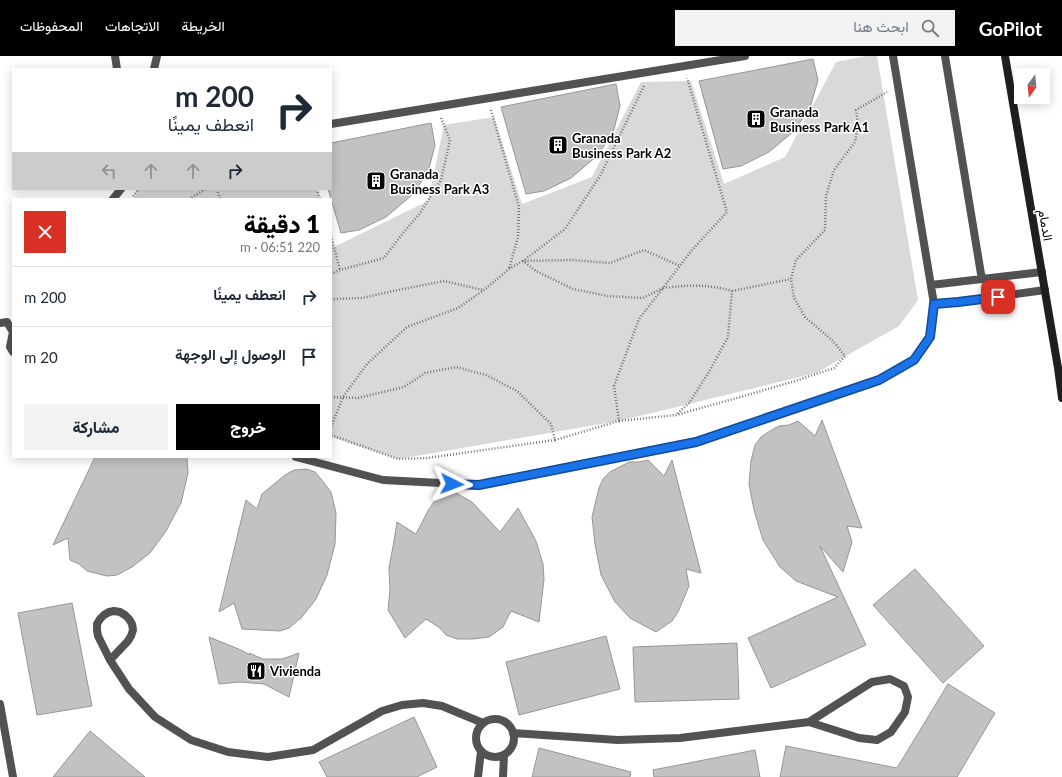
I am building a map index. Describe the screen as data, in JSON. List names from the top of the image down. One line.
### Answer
{"streets":{"street":["الدمام"]},"places":{"building":["Granada Business Park A1","Granada Business Park A2","Granada Business Park A3"],"restaurant":["Vivienda"]},"north":"bottom","page":{"header":"GoPilot","search":"ابحث هنا","nav":["الخريطة","الاتجاهات","المحفوظات"],"turn":["200 m","انعطف يمينًا"],"heading":["1 دقيقة","220 m · 06:51"],"list":[{"name":"انعطف يمينًا","value":"200 m"},{"name":"الوصول إلى الوجهة","value":"20 m"}],"buttons":["خروج","مشاركة"]}}
